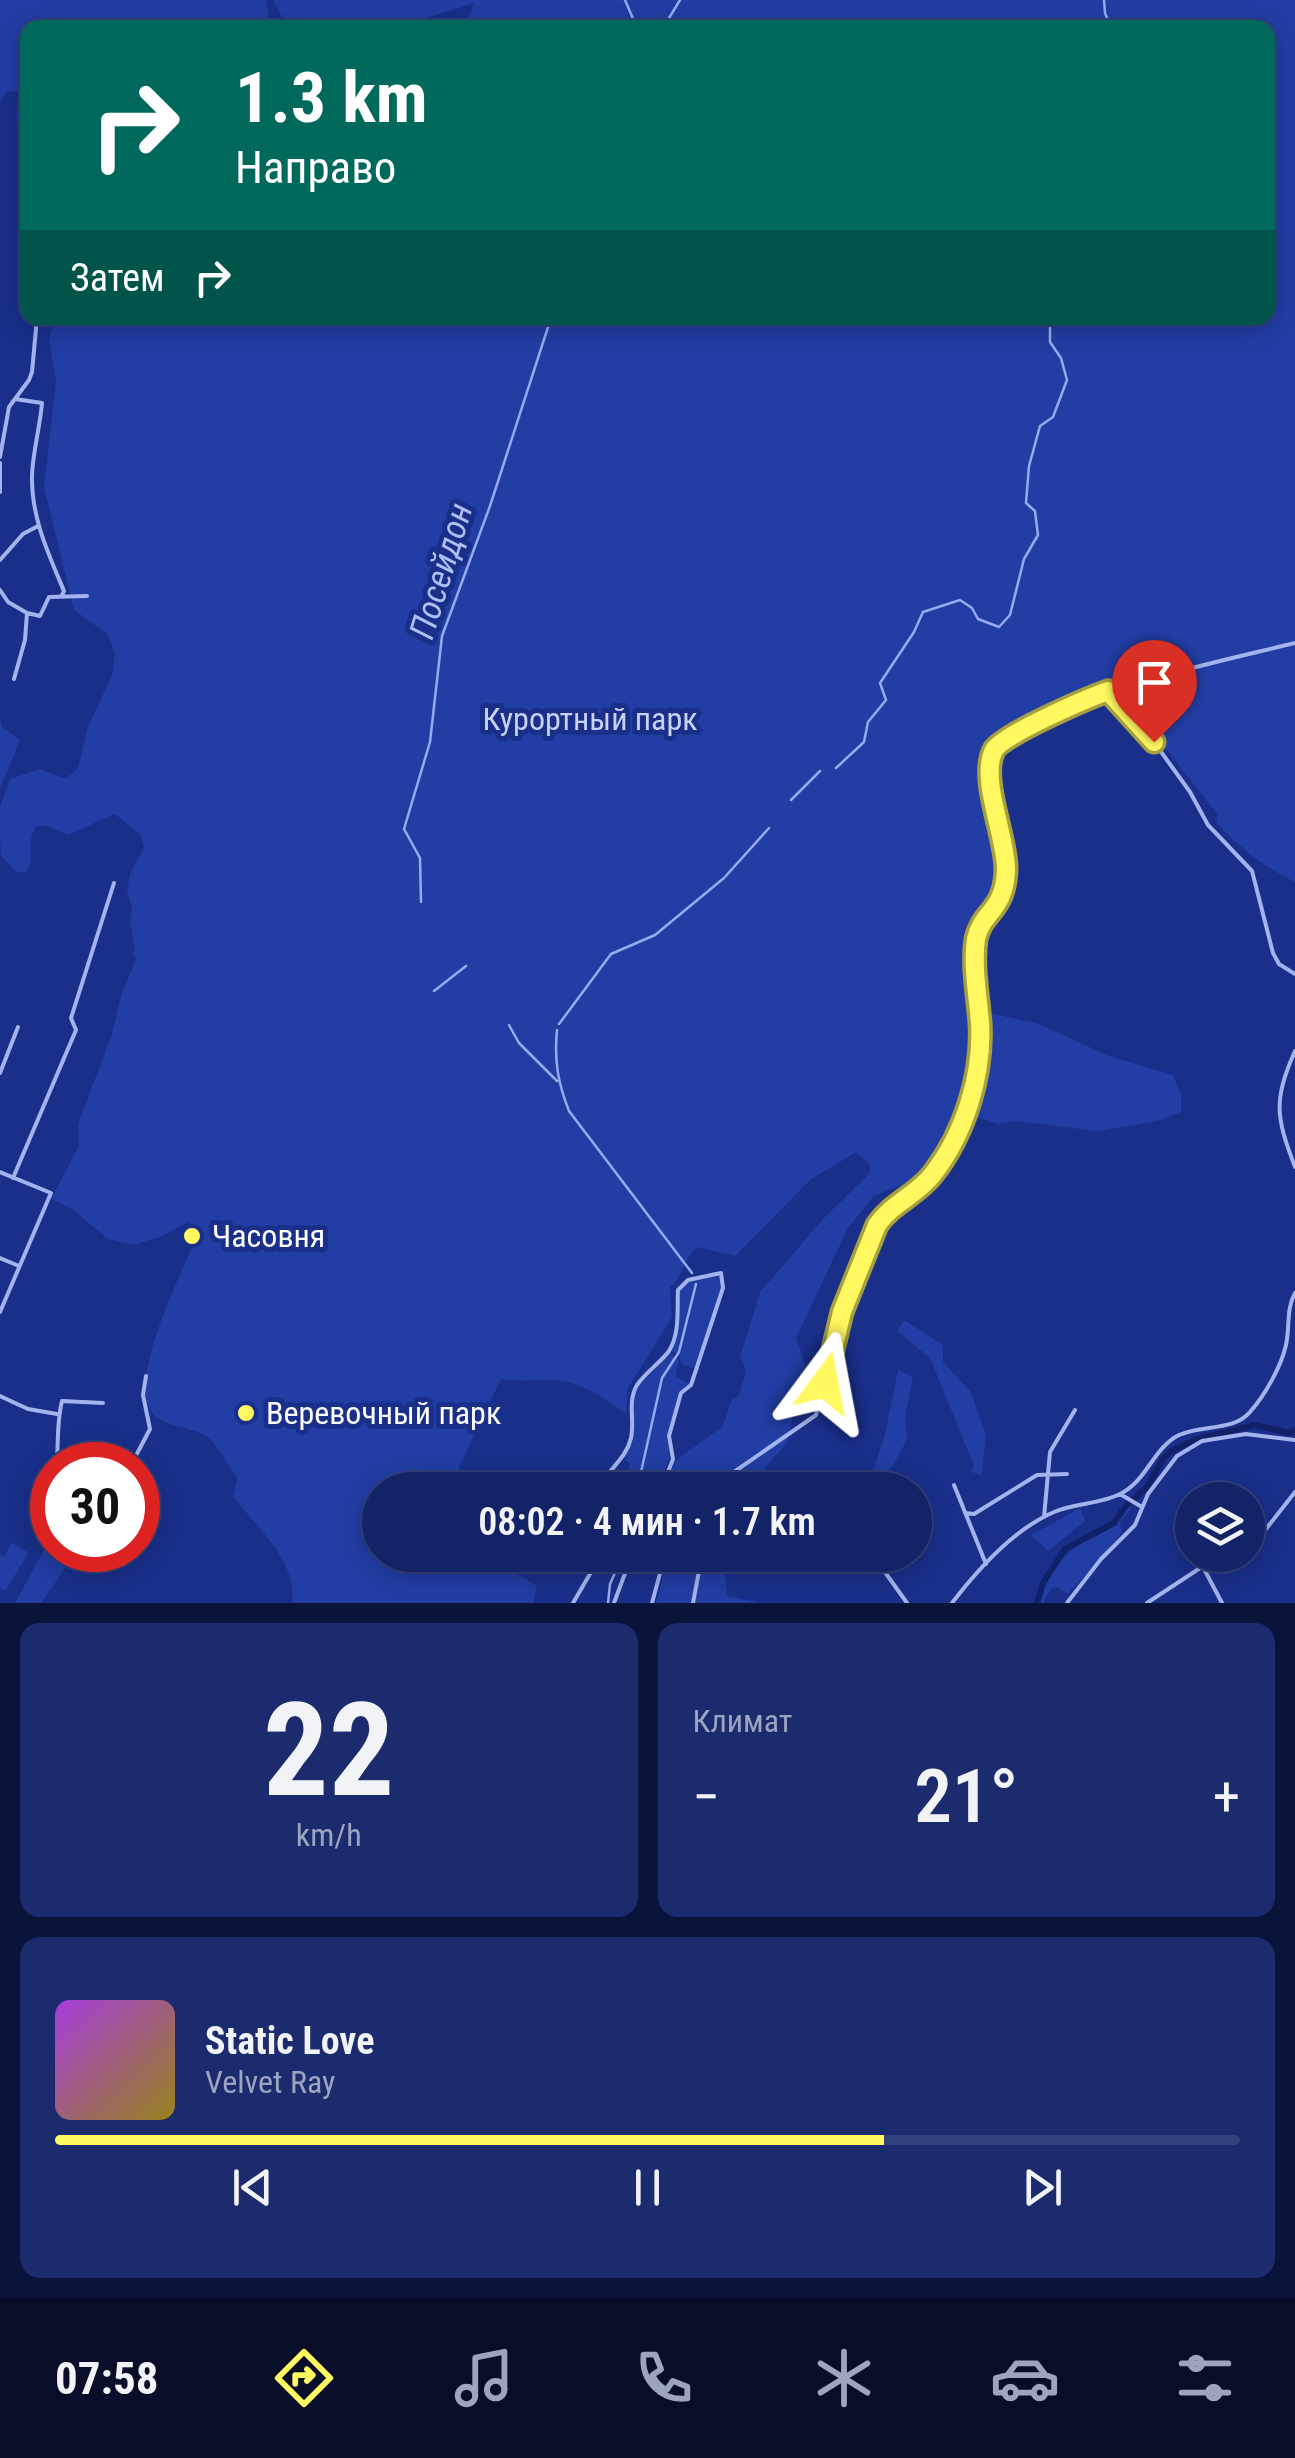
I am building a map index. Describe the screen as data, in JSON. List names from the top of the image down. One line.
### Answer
{"water":["Посейдон"],"parks":["Курортный парк"],"places":["Часовня","Веревочный парк"],"page":{"turn":["1.3 km","Направо"],"then":"Затем","limit":"30","trip":"08:02 · 4 мин · 1.7 km","tile":[["22","km/h"],"Климат"],"heat":["−","21°","+"],"song":["Static Love","Velvet Ray"],"tabs":"07:58"}}
